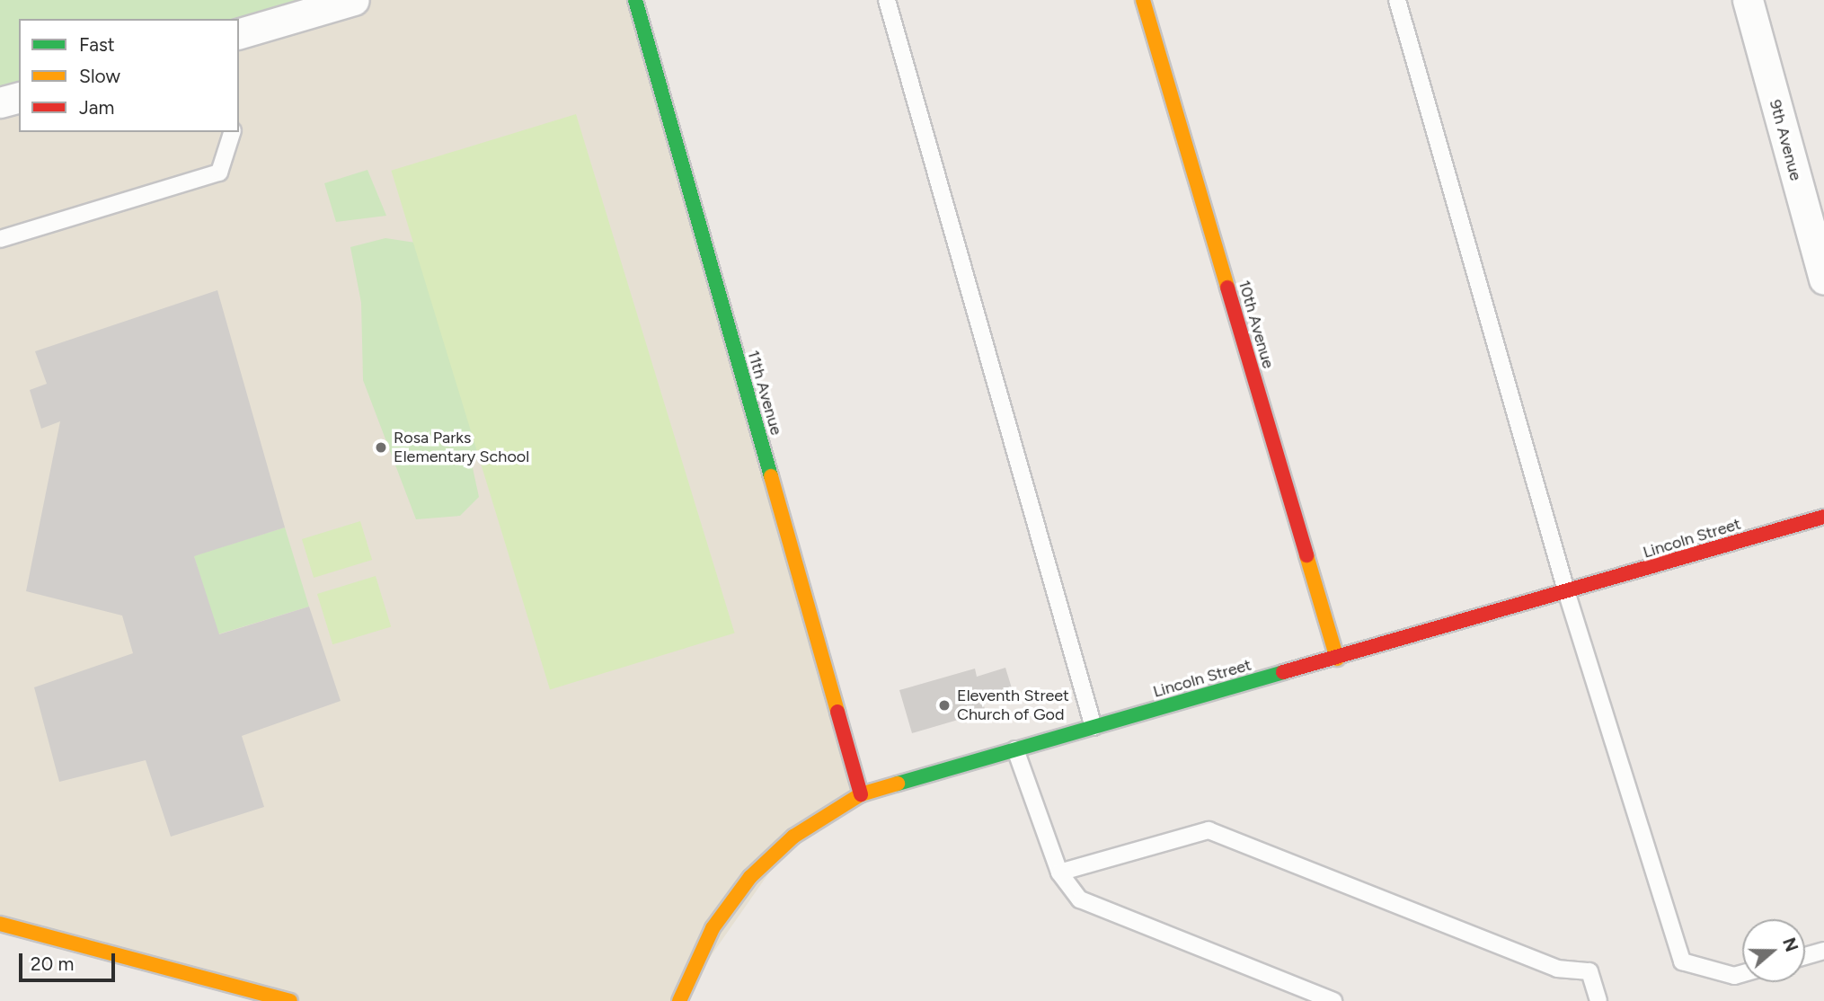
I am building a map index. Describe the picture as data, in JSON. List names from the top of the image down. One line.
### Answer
{"streets":{"street":["9th Avenue","10th Avenue","11th Avenue","Lincoln Street"]},"crossings":[["10th Avenue","Lincoln Street"],["11th Avenue","Lincoln Street"]],"places":["Rosa Parks Elementary School","Eleventh Street Church of God"],"legend":["Fast","Slow","Jam"],"scale_bar":"20 m","north":"right"}
